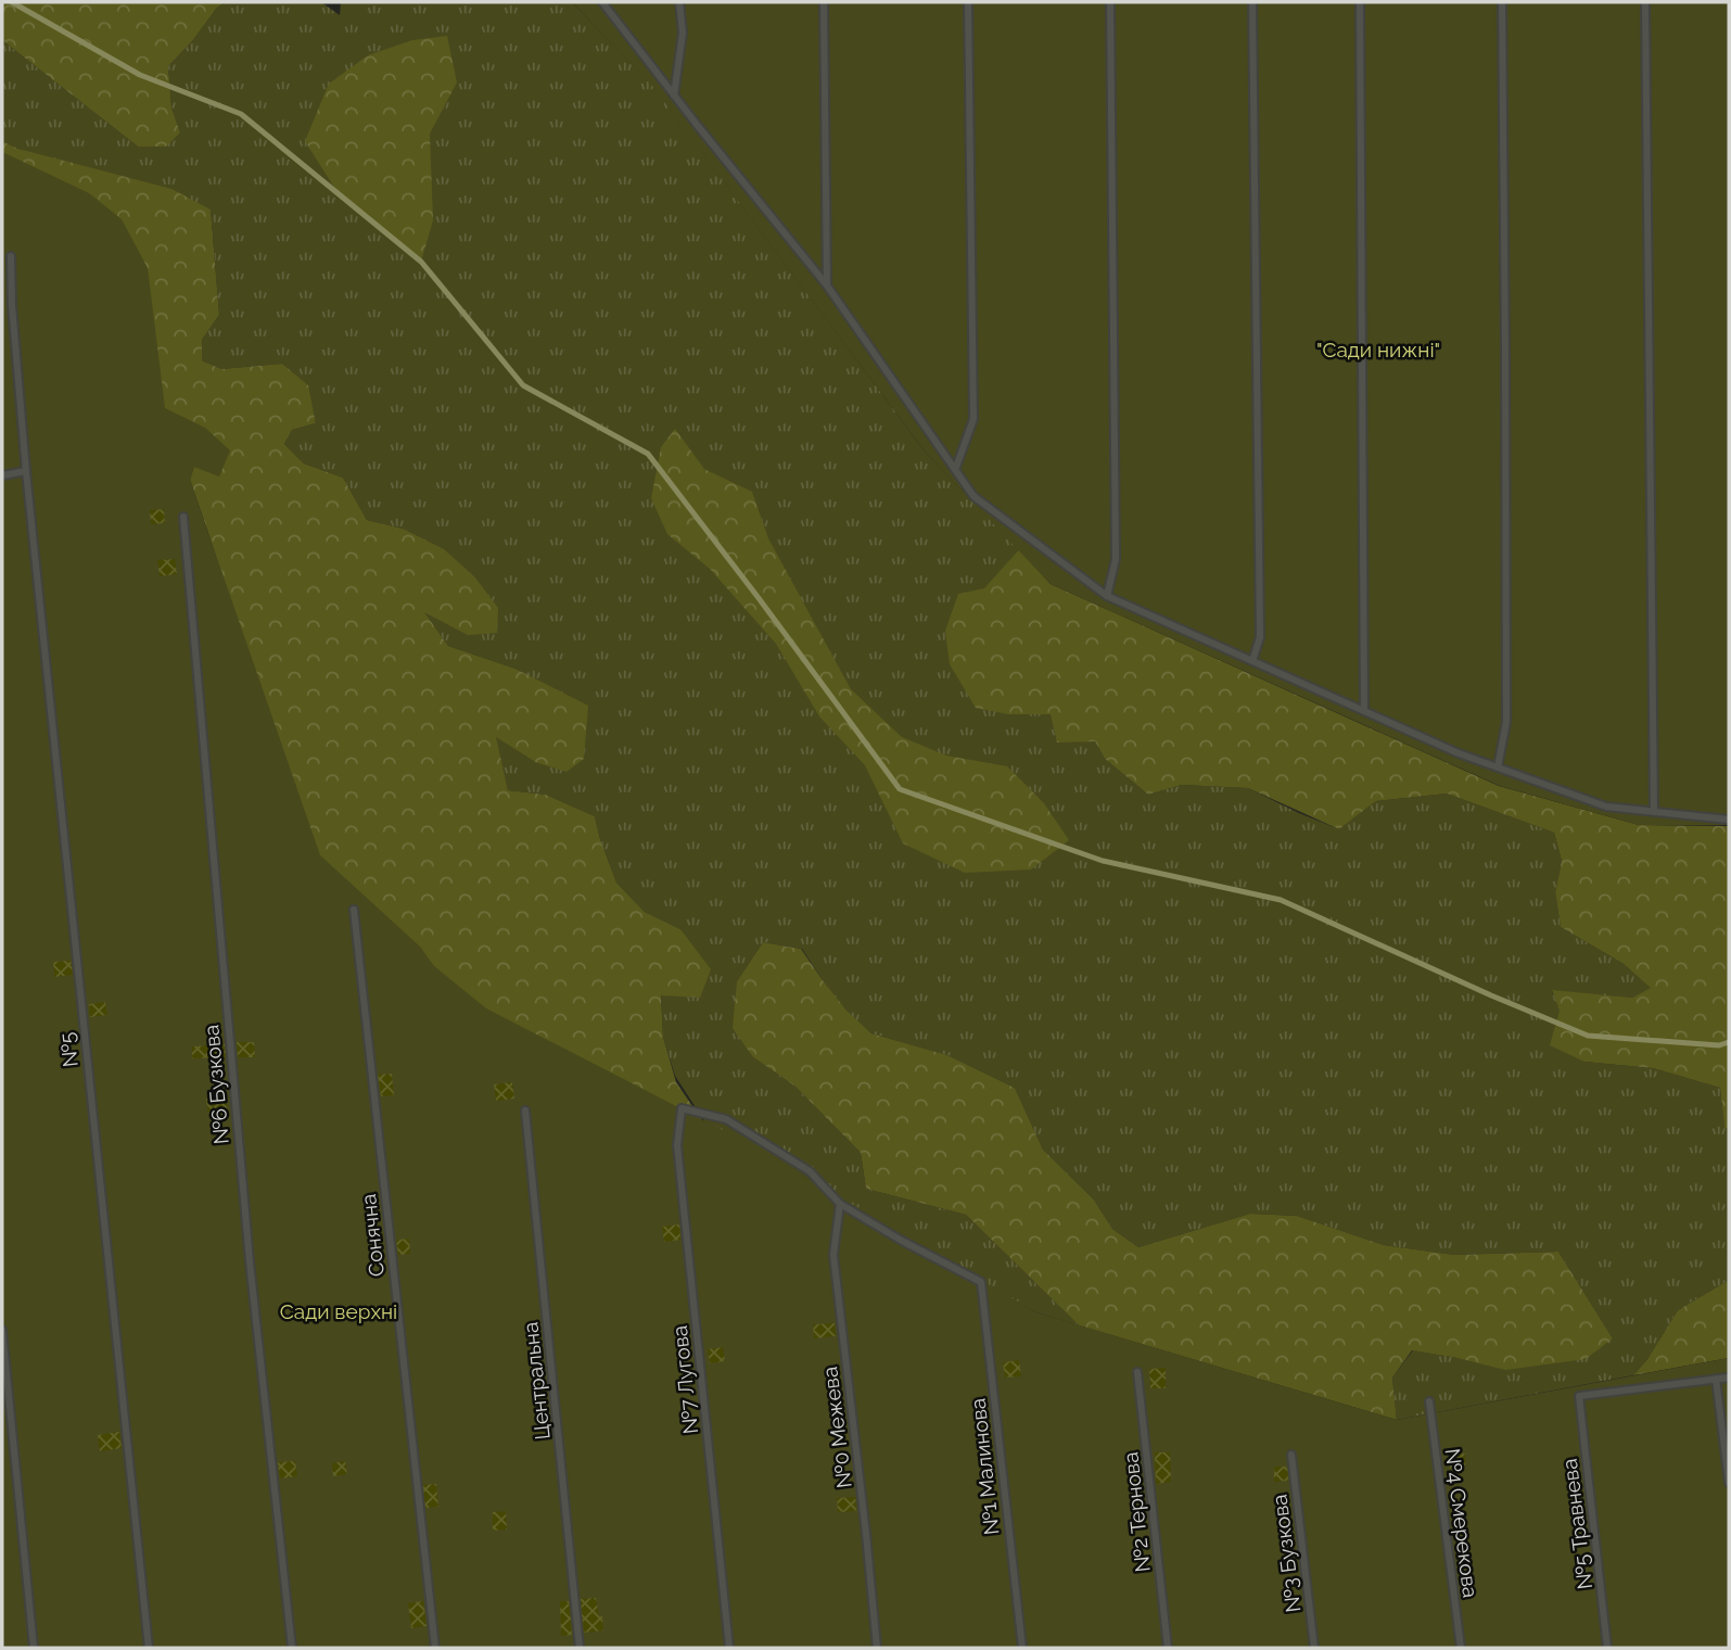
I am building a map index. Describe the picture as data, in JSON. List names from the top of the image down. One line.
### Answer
{"streets":{"lane":["№5","№6 Бузкова","Сонячна","№7 Лугова","Центральна","№0 Межева","№1 Малинова","№2 Тернова","№4 Смерекова","№5 Травнева","№3 Бузкова"]},"crossings":[["№7 Лугова","№0 Межева"],["№7 Лугова","№1 Малинова"],["№0 Межева","№1 Малинова"]],"parks":["\"Сади нижні\"","Сади верхні"]}
